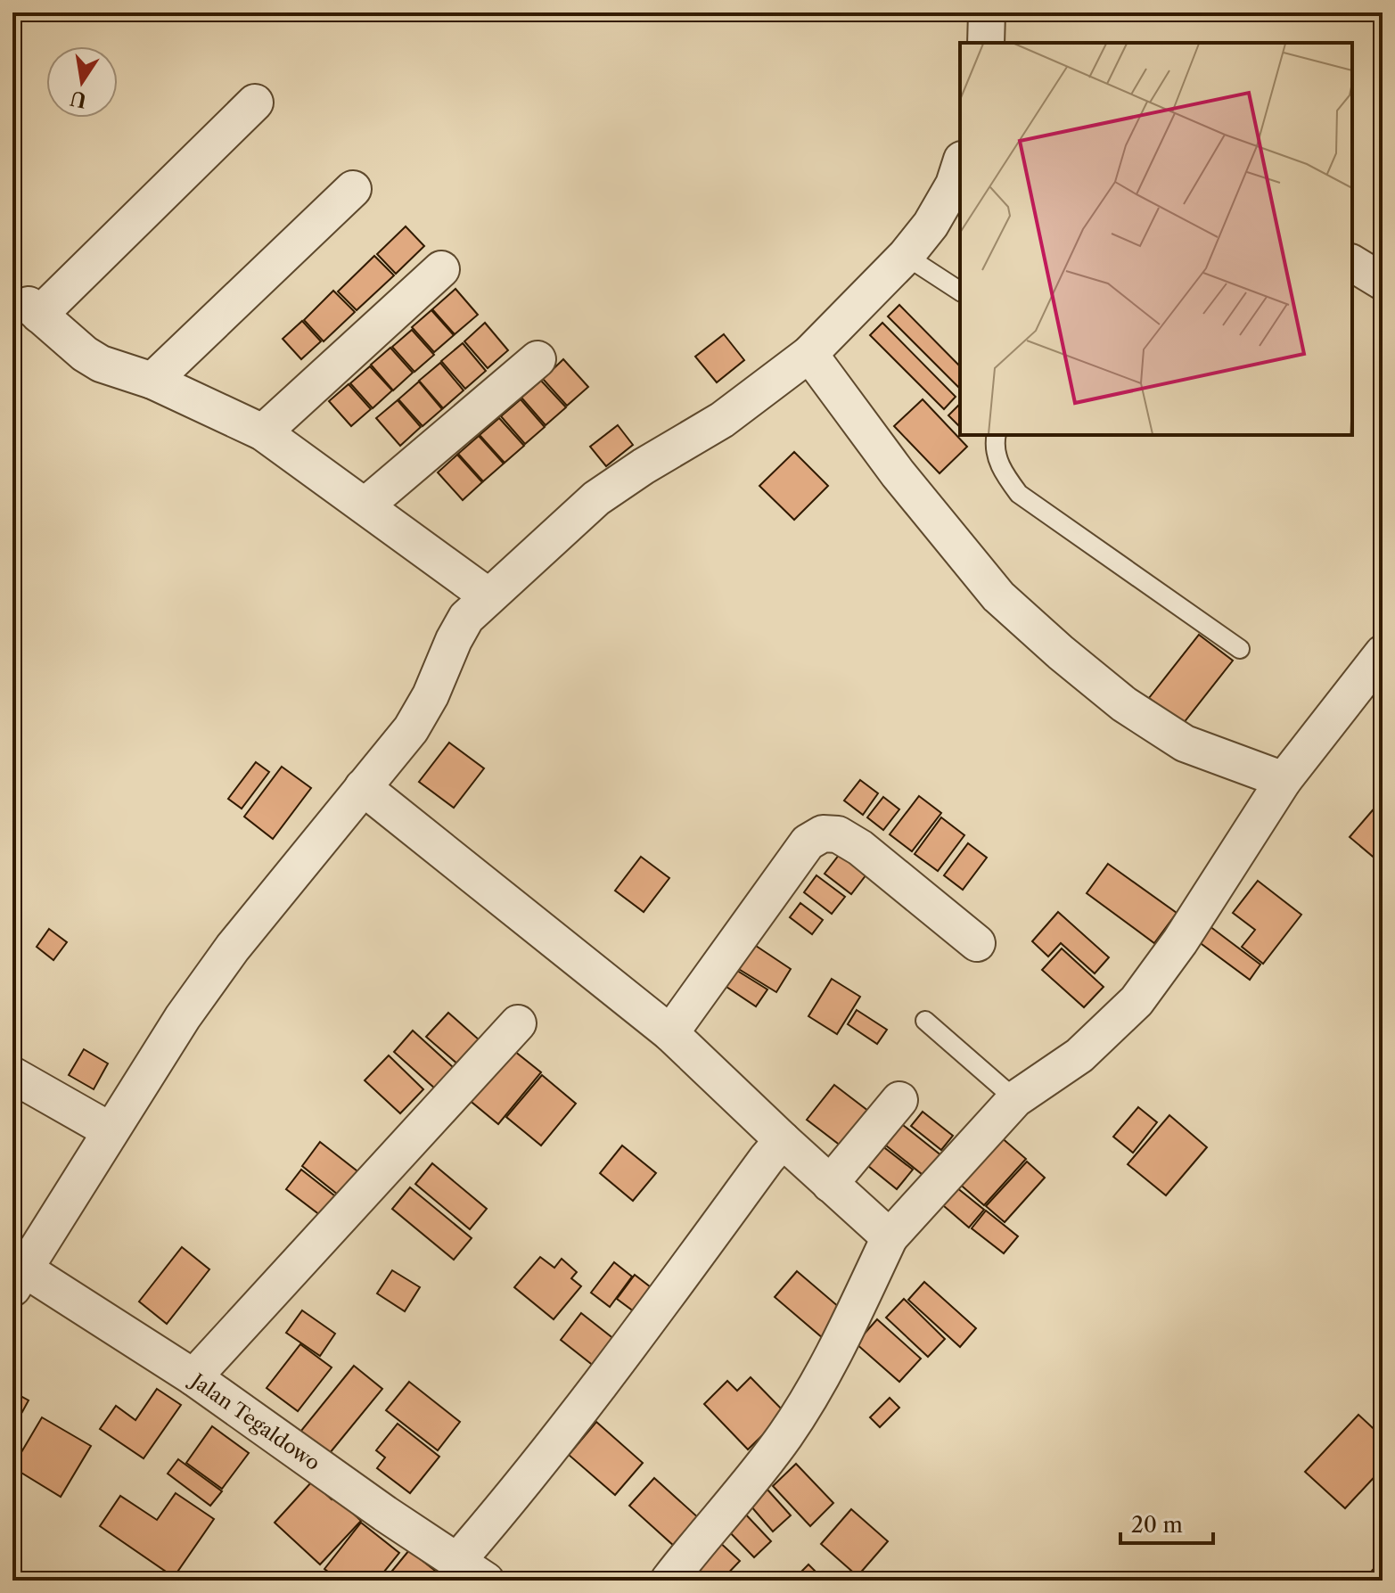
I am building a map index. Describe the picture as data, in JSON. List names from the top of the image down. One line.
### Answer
{"streets":{"street":["Jalan Tegaldowo"]},"scale_bar":"20 m","north":"bottom"}
